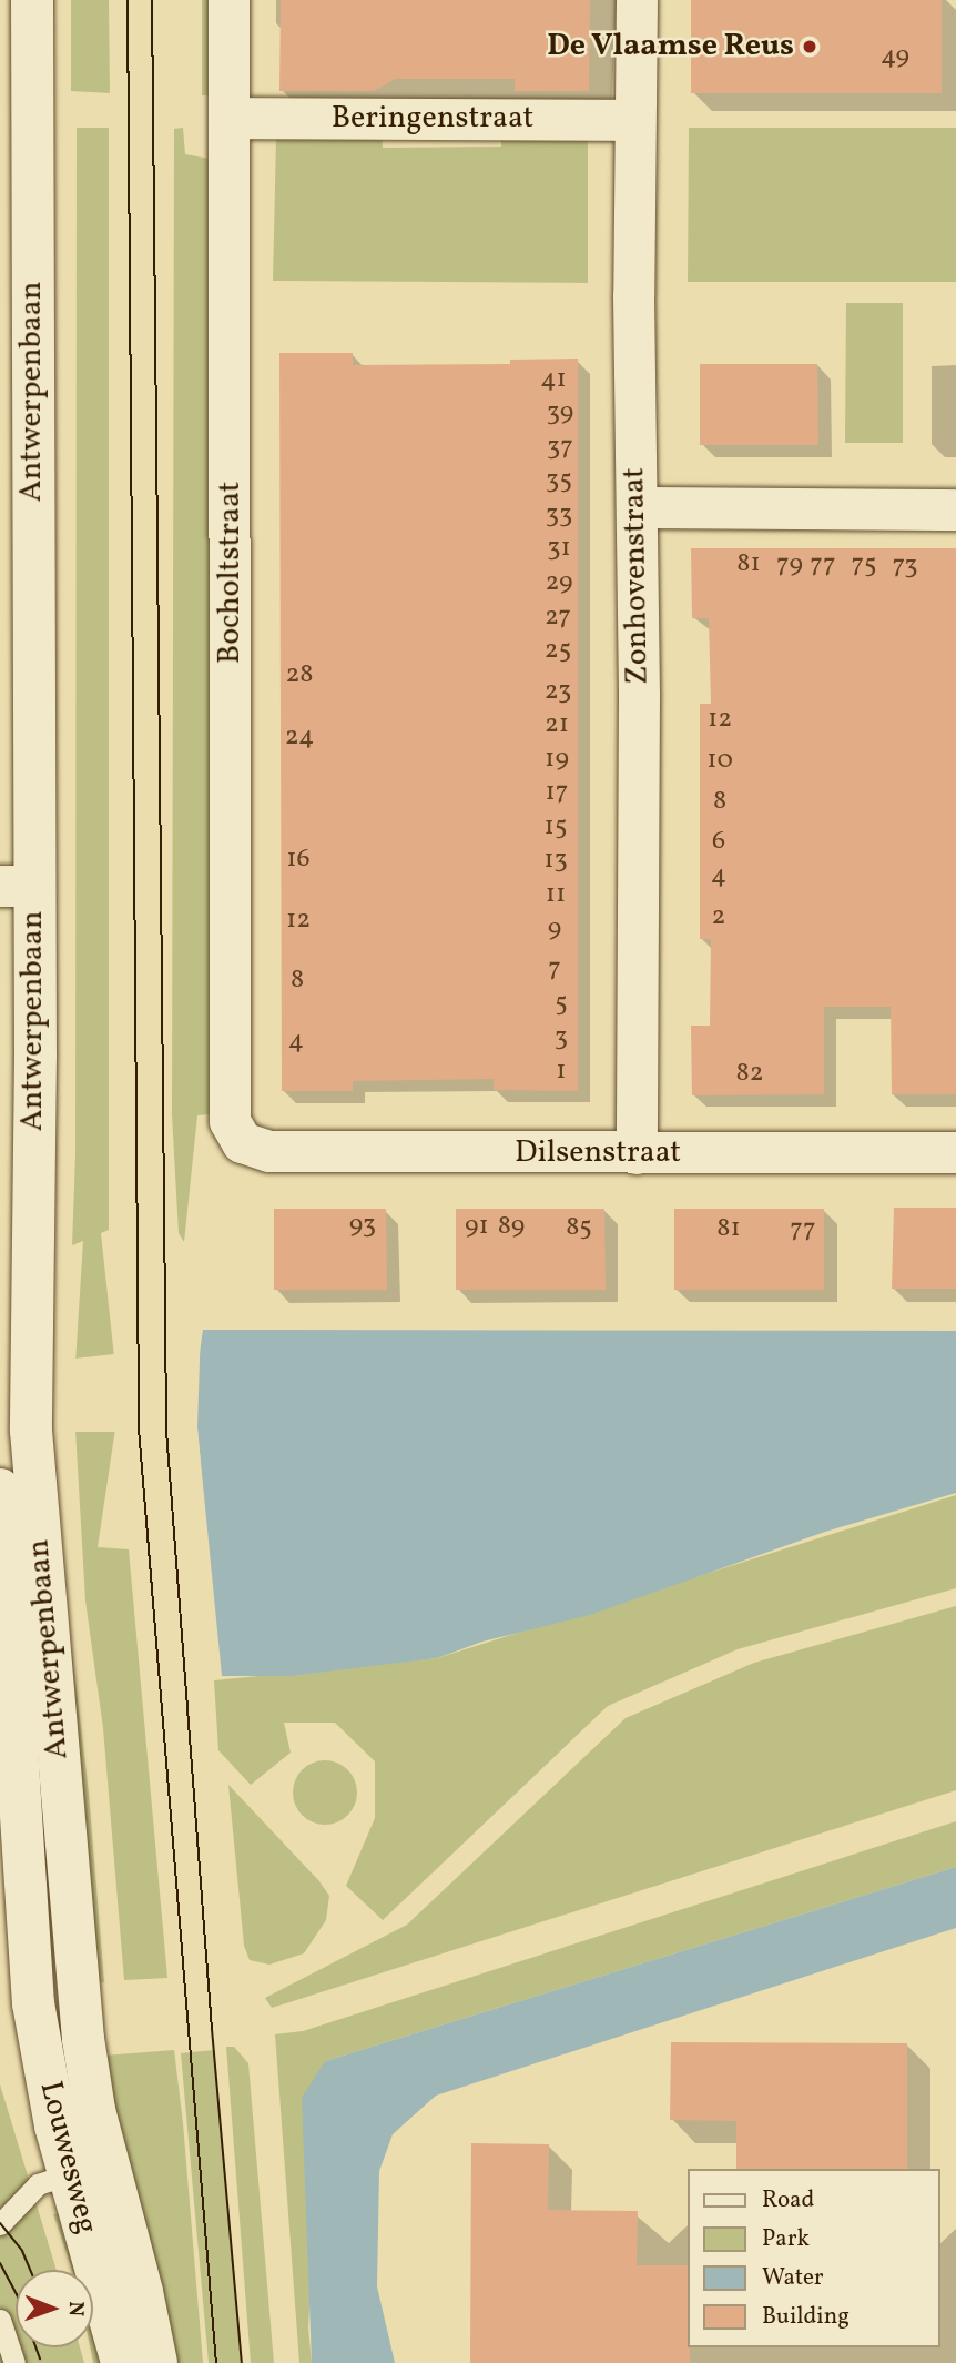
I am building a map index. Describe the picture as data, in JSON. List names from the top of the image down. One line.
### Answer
{"streets":{"street":["Beringenstraat","Antwerpenbaan","Bocholtstraat","Zonhovenstraat","Dilsenstraat","Louwesweg"]},"crossings":[["Beringenstraat","Bocholtstraat"],["Beringenstraat","Zonhovenstraat"],["Antwerpenbaan","Louwesweg"],["Bocholtstraat","Dilsenstraat"],["Zonhovenstraat","Dilsenstraat"]],"places":["De Vlaamse Reus"],"house_numbers":["49","41","39","37","35","33","31","81","79","77","75","73","29","27","25","28","23","12","21","24","19","10","17","8","15","6","16","13","4","11","2","12","9","7","8","5","3","4","1","82","93","91","89","85","81","77"],"legend":["Road","Park","Water","Building"],"north":"right"}
